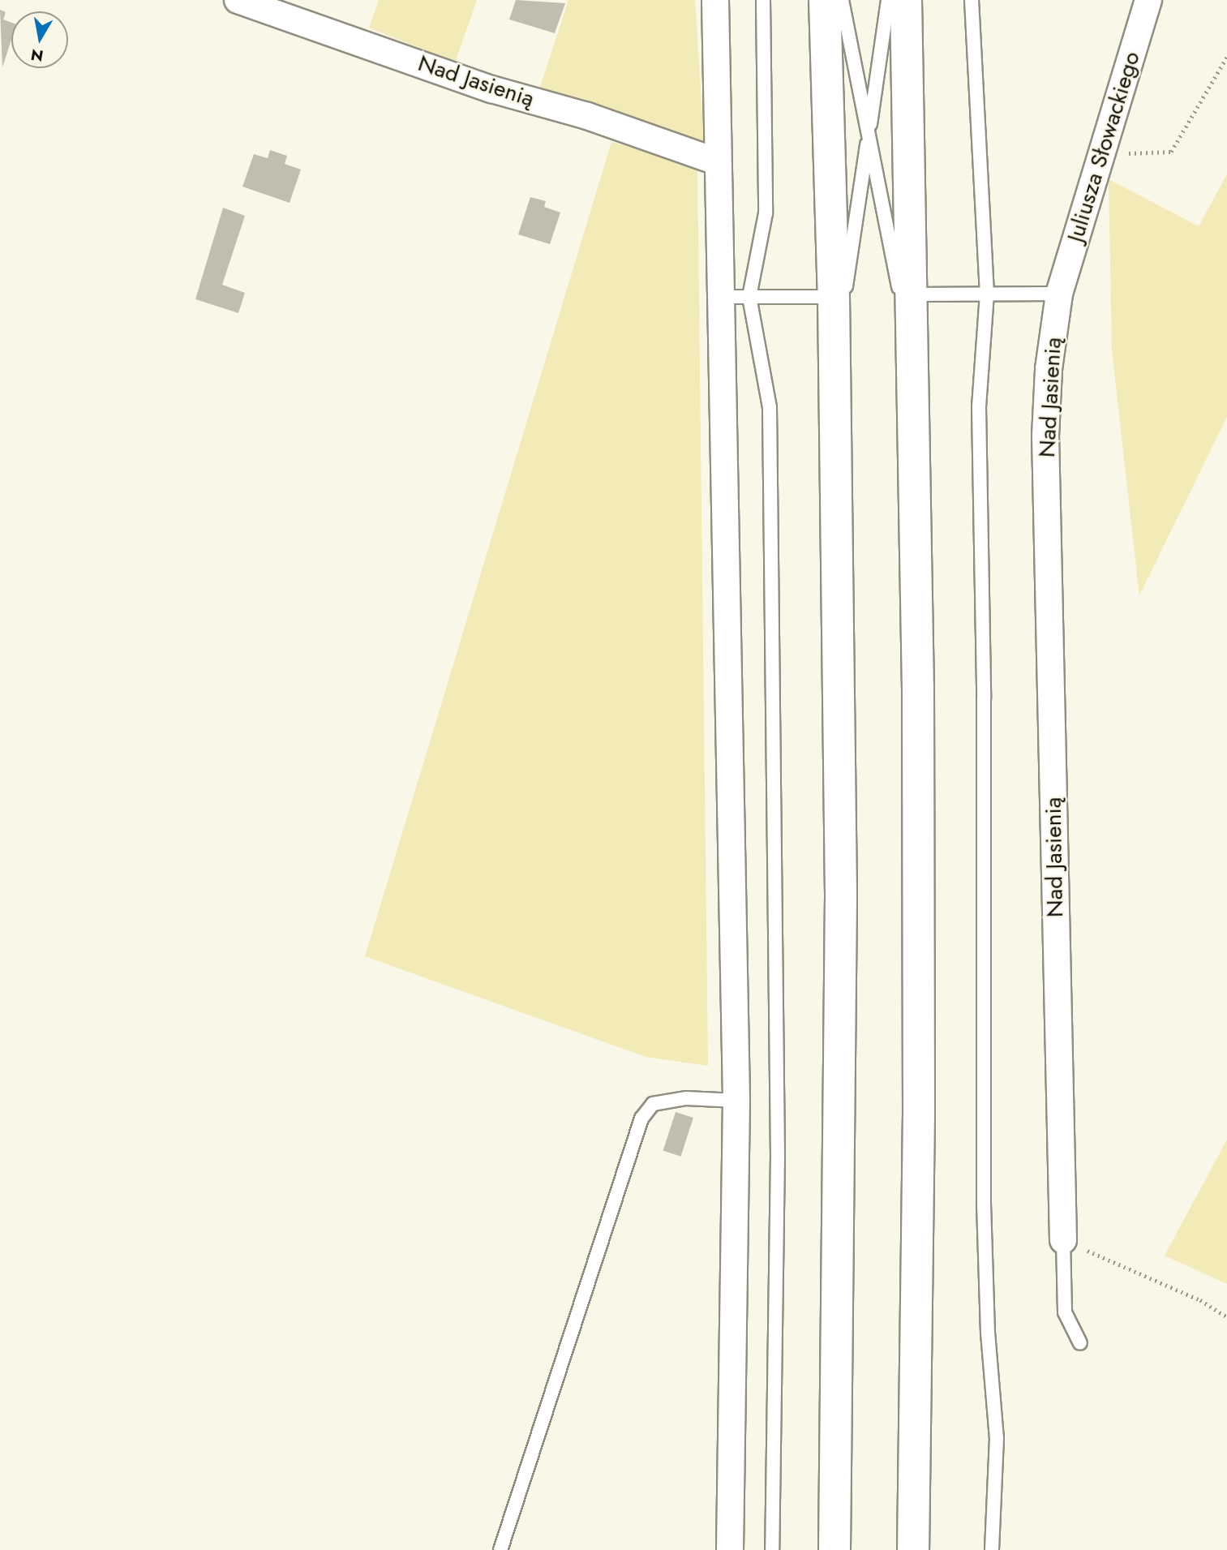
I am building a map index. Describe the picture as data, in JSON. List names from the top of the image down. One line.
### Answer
{"streets":{"street":["Nad Jasienią","Juliusza Słowackiego"]},"crossings":[["Nad Jasienią","Juliusza Słowackiego"]],"north":"bottom"}
